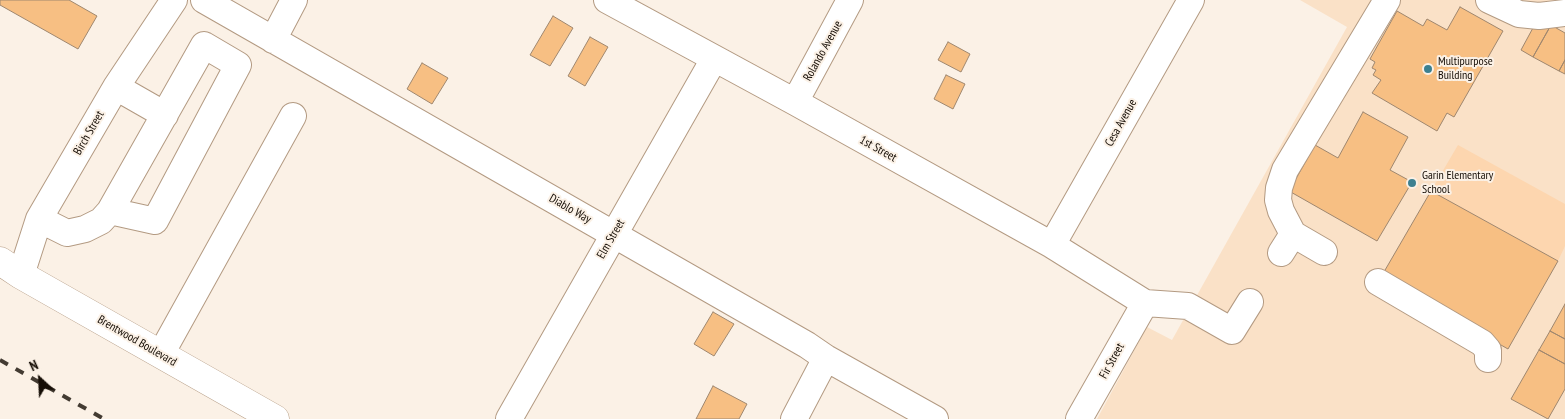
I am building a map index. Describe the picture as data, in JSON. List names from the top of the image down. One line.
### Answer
{"streets":{"main road":["Brentwood Boulevard"],"street":["Rolando Avenue","Cesa Avenue","Birch Street","1st Street","Diablo Way","Elm Street","Fir Street"]},"crossings":[["Rolando Avenue","1st Street"],["Cesa Avenue","1st Street"],["Birch Street","Brentwood Boulevard"],["1st Street","Elm Street"],["1st Street","Fir Street"],["Diablo Way","Elm Street"]],"places":["Multipurpose Building","Garin Elementary School"],"north":"top left"}
